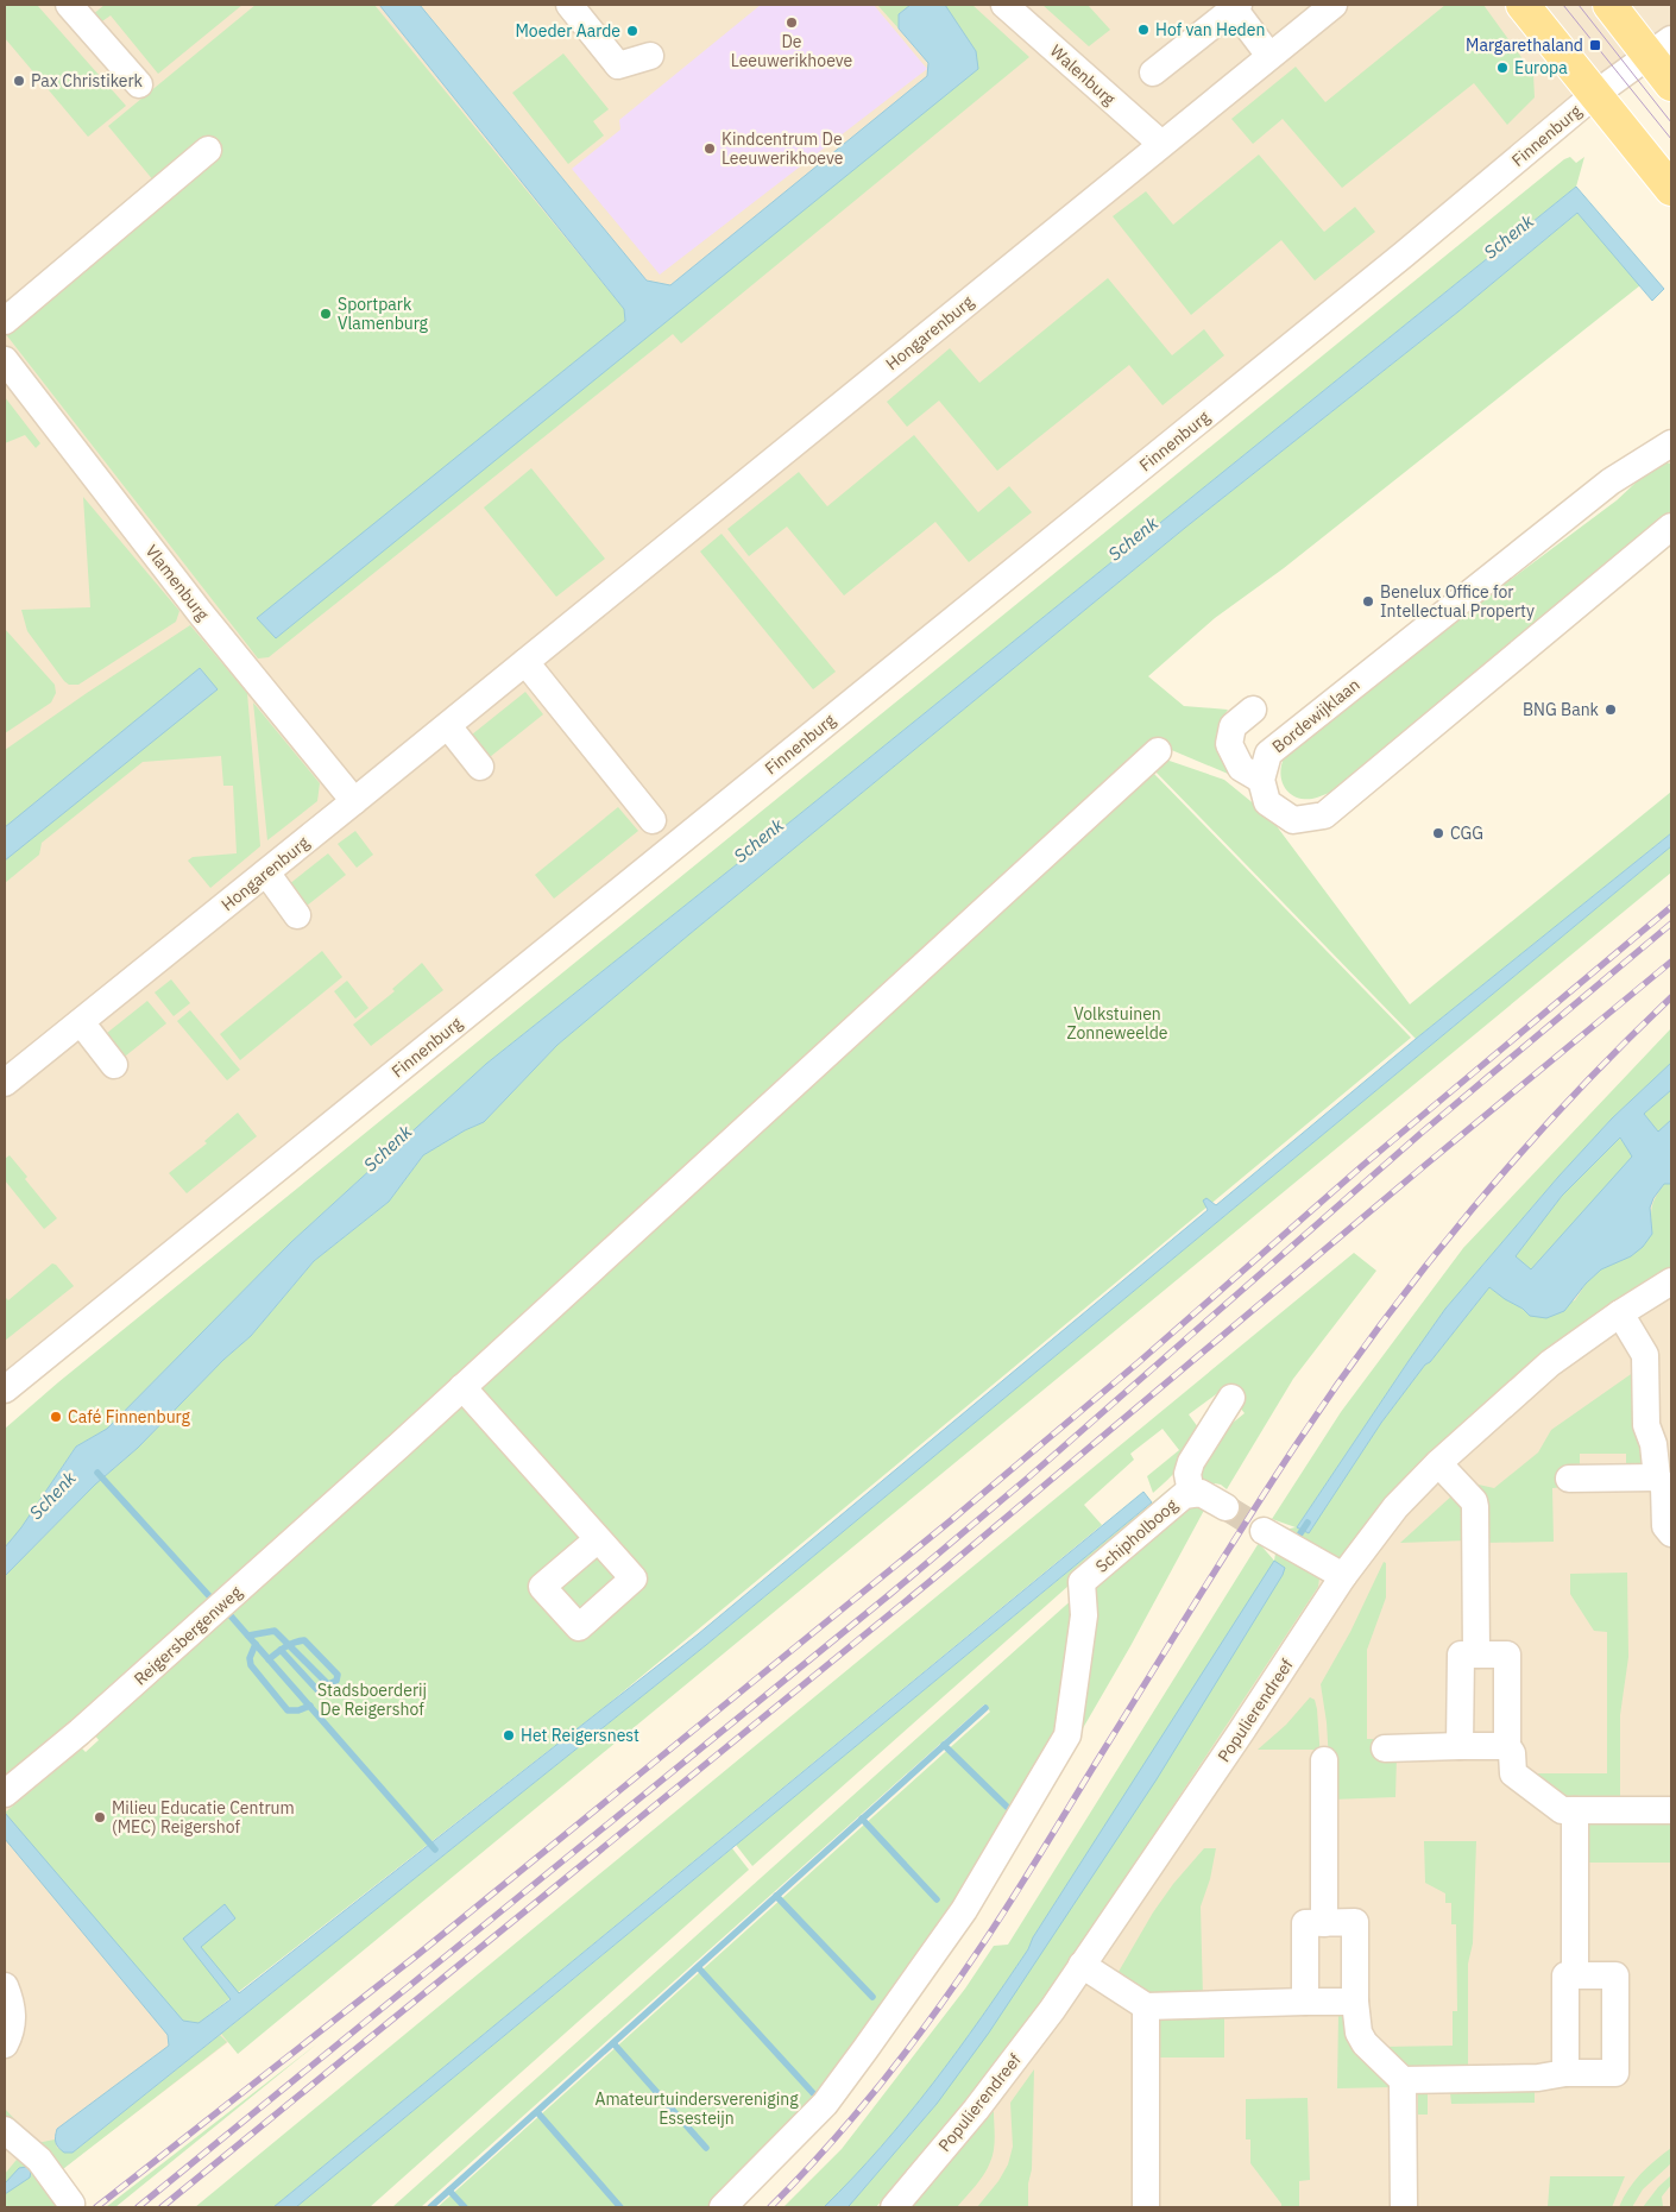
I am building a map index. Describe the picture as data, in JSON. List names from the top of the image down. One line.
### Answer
{"streets":{"street":["Walenburg","Finnenburg","Hongarenburg","Vlamenburg","Bordewijklaan","Schipholboog","Reigersbergenweg","Populierendreef"]},"crossings":[["Walenburg","Hongarenburg"],["Hongarenburg","Vlamenburg"]],"water":["Schenk"],"parks":["Volkstuinen Zonneweelde","Stadsboerderij De Reigershof","Amateurtuindersvereniging Essesteijn"],"places":{"other":["De Leeuwerikhoeve","Hof van Heden","Moeder Aarde","Europa","Pax Christikerk","Kindcentrum De Leeuwerikhoeve","Sportpark Vlamenburg","Benelux Office for Intellectual Property","BNG Bank","CGG","Café Finnenburg","Het Reigersnest","Milieu Educatie Centrum (MEC) Reigershof"],"transit":["Margarethaland"]}}
